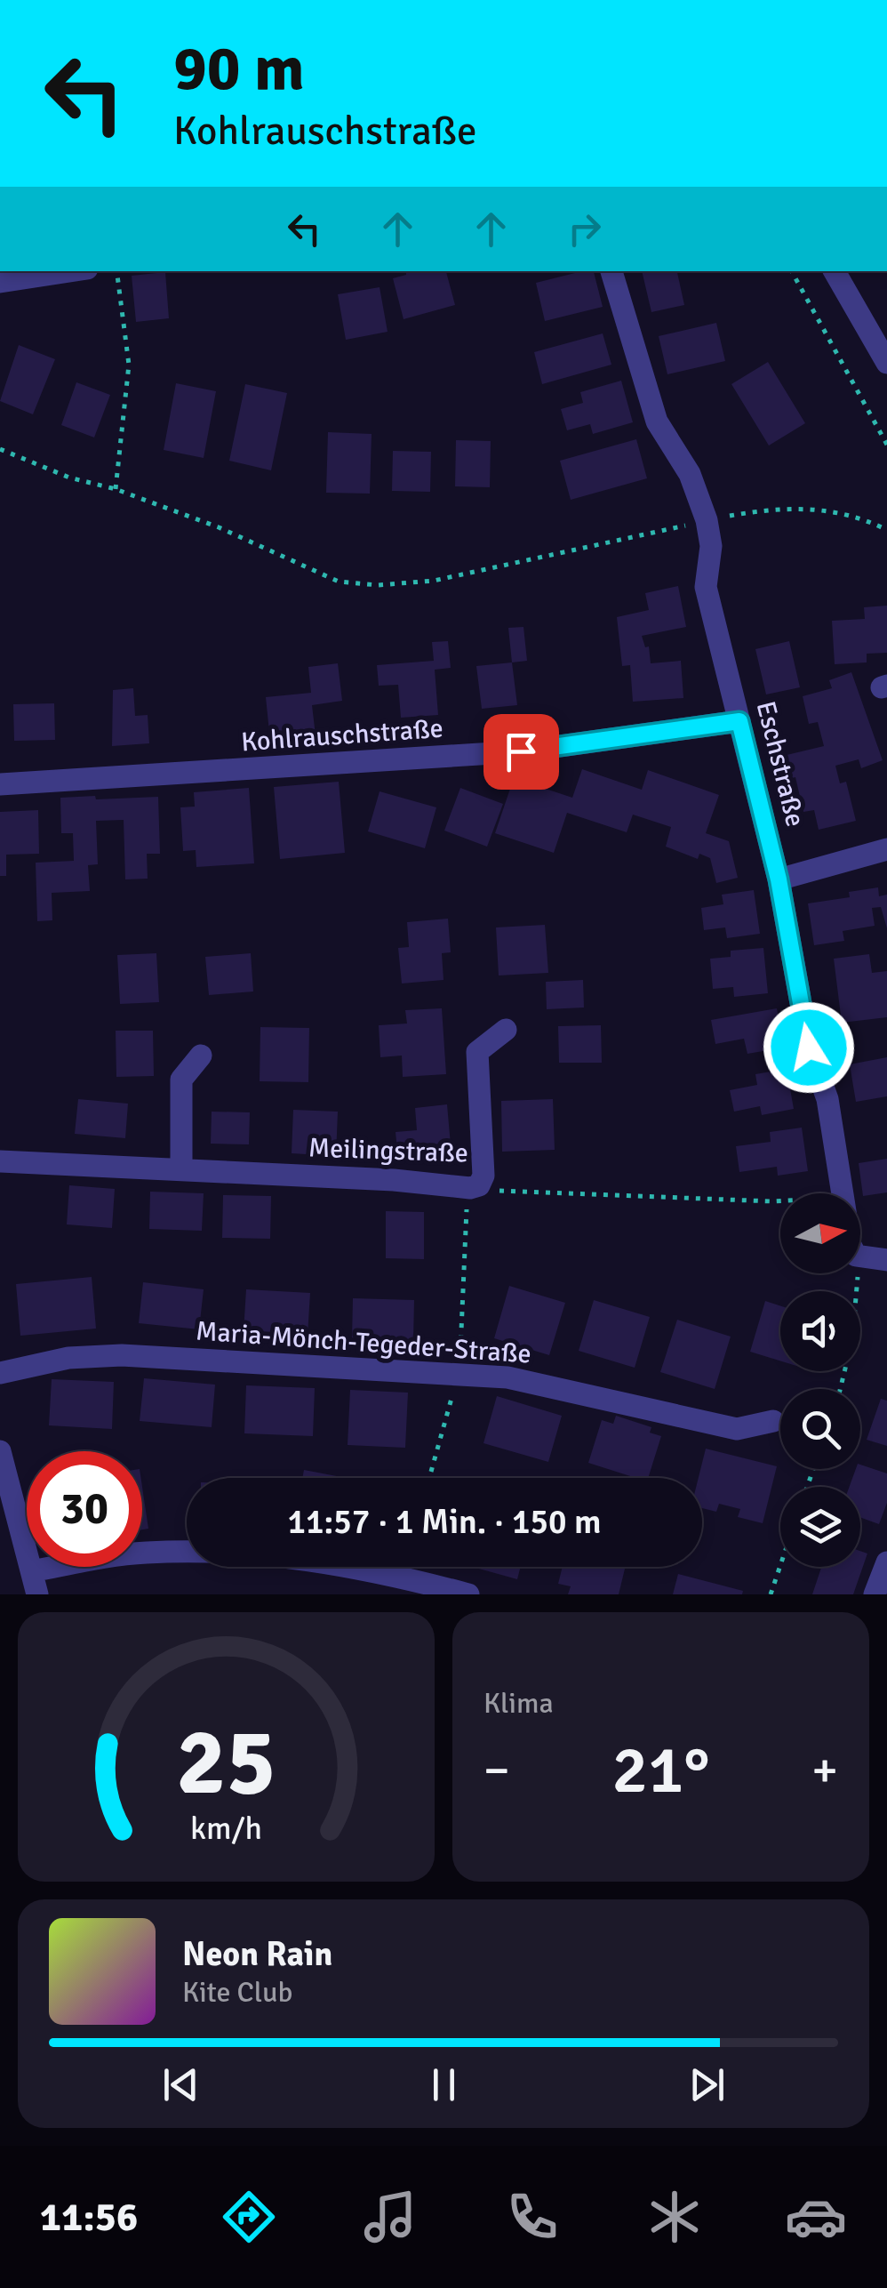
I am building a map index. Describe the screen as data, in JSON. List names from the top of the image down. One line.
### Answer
{"streets":{"street":["Kohlrauschstraße","Eschstraße","Meilingstraße","Maria-Mönch-Tegeder-Straße"]},"crossings":[["Kohlrauschstraße","Eschstraße"]],"north":"right","page":{"turn":["90 m","Kohlrauschstraße"],"limit":"30","trip":"11:57 · 1 Min. · 150 m","tile":"Klima","heat":["−","21°","+"],"song":["Neon Rain","Kite Club"],"tabs":"11:56","gauge":["25","km/h"]}}
